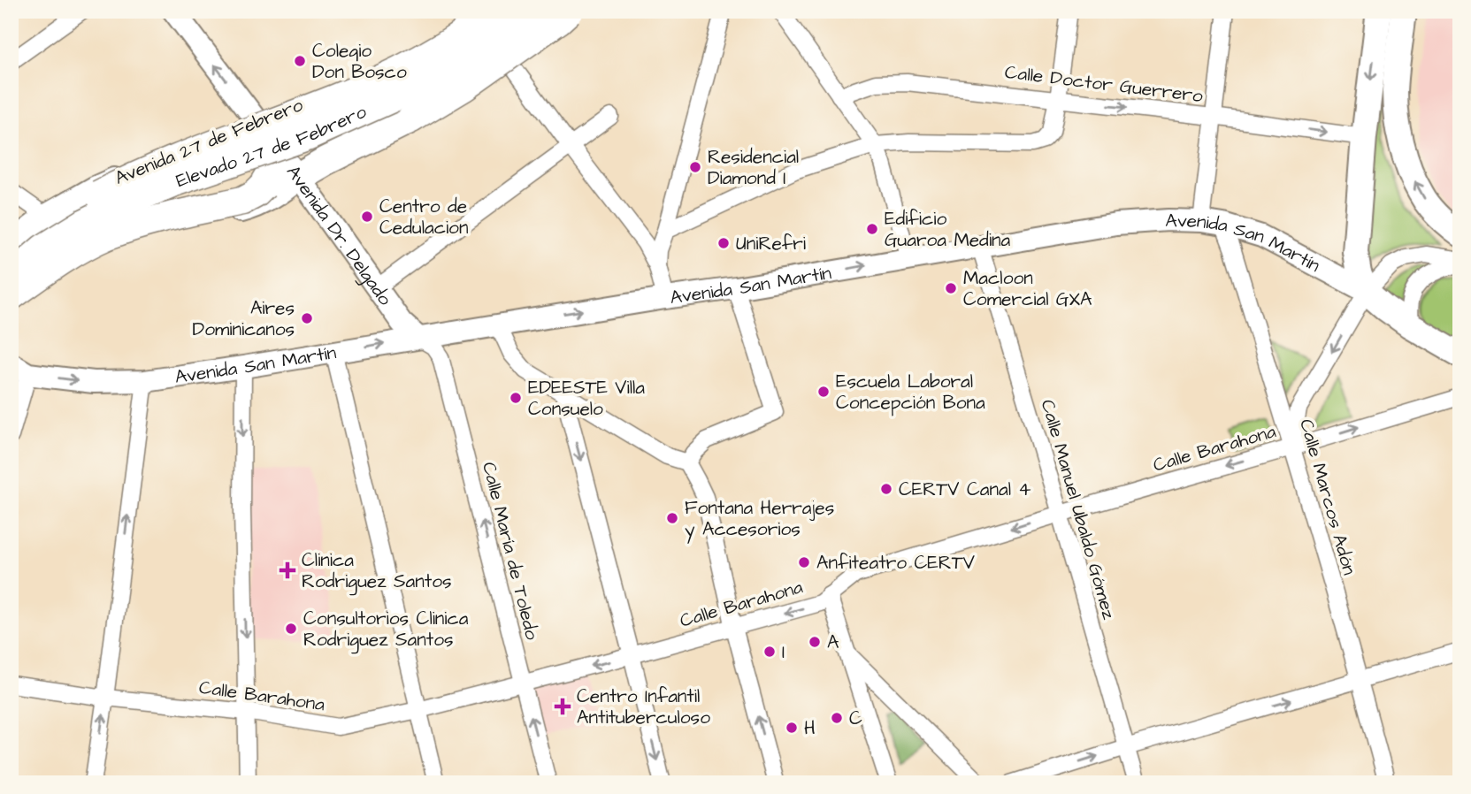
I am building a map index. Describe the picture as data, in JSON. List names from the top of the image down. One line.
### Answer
{"streets":{"highway":["Elevado 27 de Febrero"],"main road":["Avenida 27 de Febrero","Avenida Dr. Delgado","Avenida San Martín"],"street":["Calle Doctor Guerrero","Calle Barahona","Calle Marcos Adón","Calle Manuel Ubaldo Gómez","Calle María de Toledo"]},"crossings":[["Avenida 27 de Febrero","Avenida Dr. Delgado"],["Avenida Dr. Delgado","Avenida San Martín"],["Avenida Dr. Delgado","Calle María de Toledo"],["Avenida San Martín","Calle Marcos Adón"],["Avenida San Martín","Calle Manuel Ubaldo Gómez"],["Avenida San Martín","Calle María de Toledo"],["Calle Barahona","Calle Marcos Adón"],["Calle Barahona","Calle Manuel Ubaldo Gómez"],["Calle Barahona","Calle María de Toledo"]],"one_way":["Calle Doctor Guerrero","Avenida San Martín"],"places":{"other":["Colegio Don Bosco","Residencial Diamond I","Centro de Cedulacion","Edificio Guaroa Medina","UniRefri","Macloon Comercial GXA","Aires Dominicanos","Escuela Laboral Concepción Bona","EDEESTE Villa Consuelo","CERTV Canal 4","Fontana Herrajes y Accesorios","Anfiteatro CERTV","Consultorios Clinica Rodriguez Santos","A","I","C","H"],"health":["Clinica Rodriguez Santos","Centro Infantil Antituberculoso"]}}
